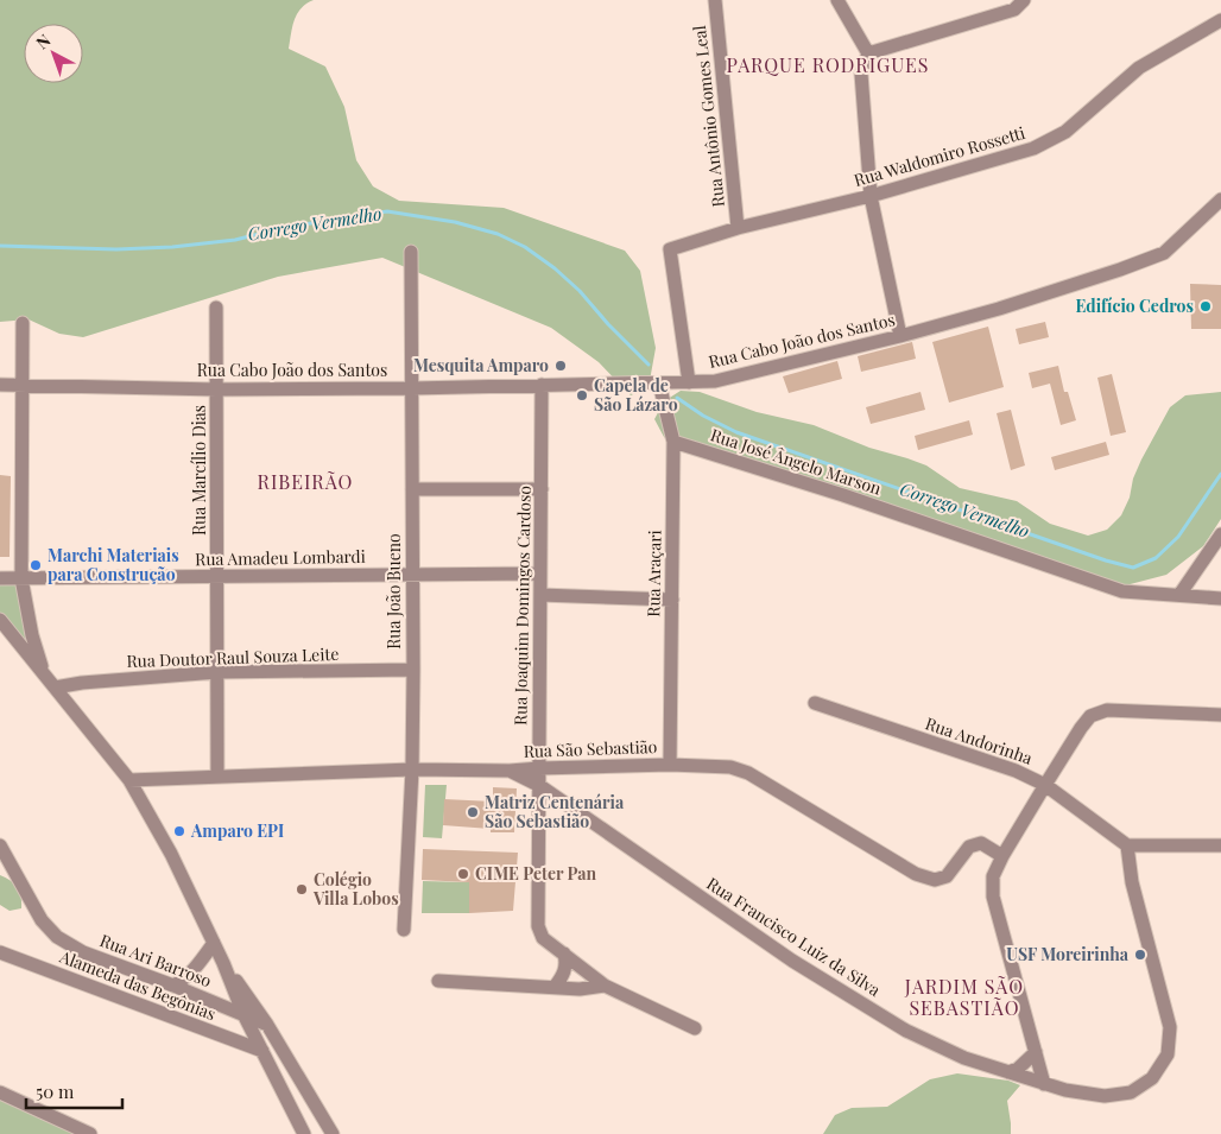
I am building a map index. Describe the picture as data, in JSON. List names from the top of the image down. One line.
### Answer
{"streets":{"street":["Rua Antônio Gomes Leal","Rua Waldomiro Rossetti","Rua Cabo João dos Santos","Rua José Ângelo Marson","Rua Marcílio Dias","Rua Amadeu Lombardi","Rua Araçari","Rua João Bueno","Rua Joaquim Domingos Cardoso","Rua Doutor Raul Souza Leite","Rua Andorinha","Rua São Sebastião","Rua Francisco Luiz da Silva","Rua Ari Barroso","Alameda das Begônias"]},"crossings":[["Rua Antônio Gomes Leal","Rua Waldomiro Rossetti"],["Rua Waldomiro Rossetti","Rua Cabo João dos Santos"],["Rua Cabo João dos Santos","Rua Marcílio Dias"],["Rua Cabo João dos Santos","Rua Araçari"],["Rua Cabo João dos Santos","Rua João Bueno"],["Rua Cabo João dos Santos","Rua Joaquim Domingos Cardoso"],["Rua José Ângelo Marson","Rua Araçari"],["Rua Marcílio Dias","Rua Amadeu Lombardi"],["Rua Marcílio Dias","Rua Doutor Raul Souza Leite"],["Rua Marcílio Dias","Rua São Sebastião"],["Rua Amadeu Lombardi","Rua João Bueno"],["Rua Amadeu Lombardi","Rua Joaquim Domingos Cardoso"],["Rua Araçari","Rua São Sebastião"],["Rua João Bueno","Rua Doutor Raul Souza Leite"],["Rua João Bueno","Rua São Sebastião"],["Rua Joaquim Domingos Cardoso","Rua São Sebastião"],["Rua Joaquim Domingos Cardoso","Rua Francisco Luiz da Silva"],["Rua Andorinha","Rua Francisco Luiz da Silva"],["Rua São Sebastião","Rua Francisco Luiz da Silva"]],"districts":["PARQUE RODRIGUES","RIBEIRÃO","JARDIM SÃO SEBASTIÃO"],"water":["Corrego Vermelho"],"places":["Edifício Cedros","Mesquita Amparo","Capela de São Lázaro","Marchi Materiais para Construção","Matriz Centenária São Sebastião","Amparo EPI","CIME Peter Pan","Colégio Villa Lobos","USF Moreirinha"],"scale_bar":"50 m","north":"top left"}
